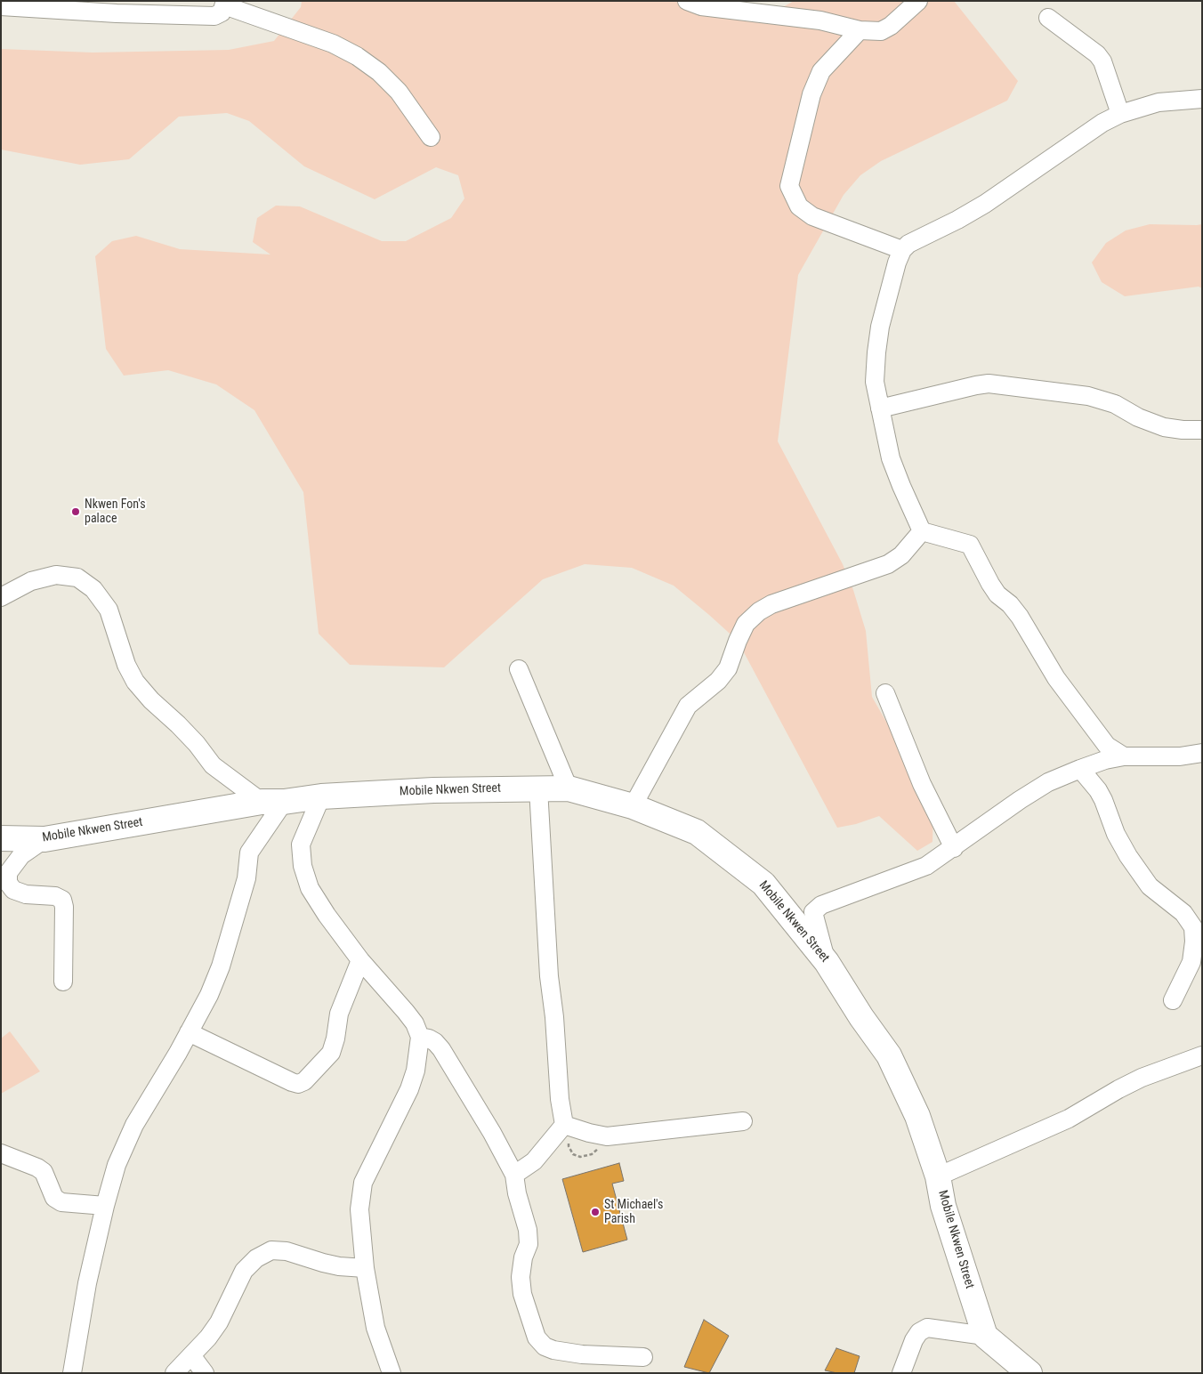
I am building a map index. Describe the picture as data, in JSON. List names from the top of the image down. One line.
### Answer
{"streets":{"highway":["Mobile Nkwen Street"]},"places":["Nkwen Fon's palace","St Michael's Parish"]}
